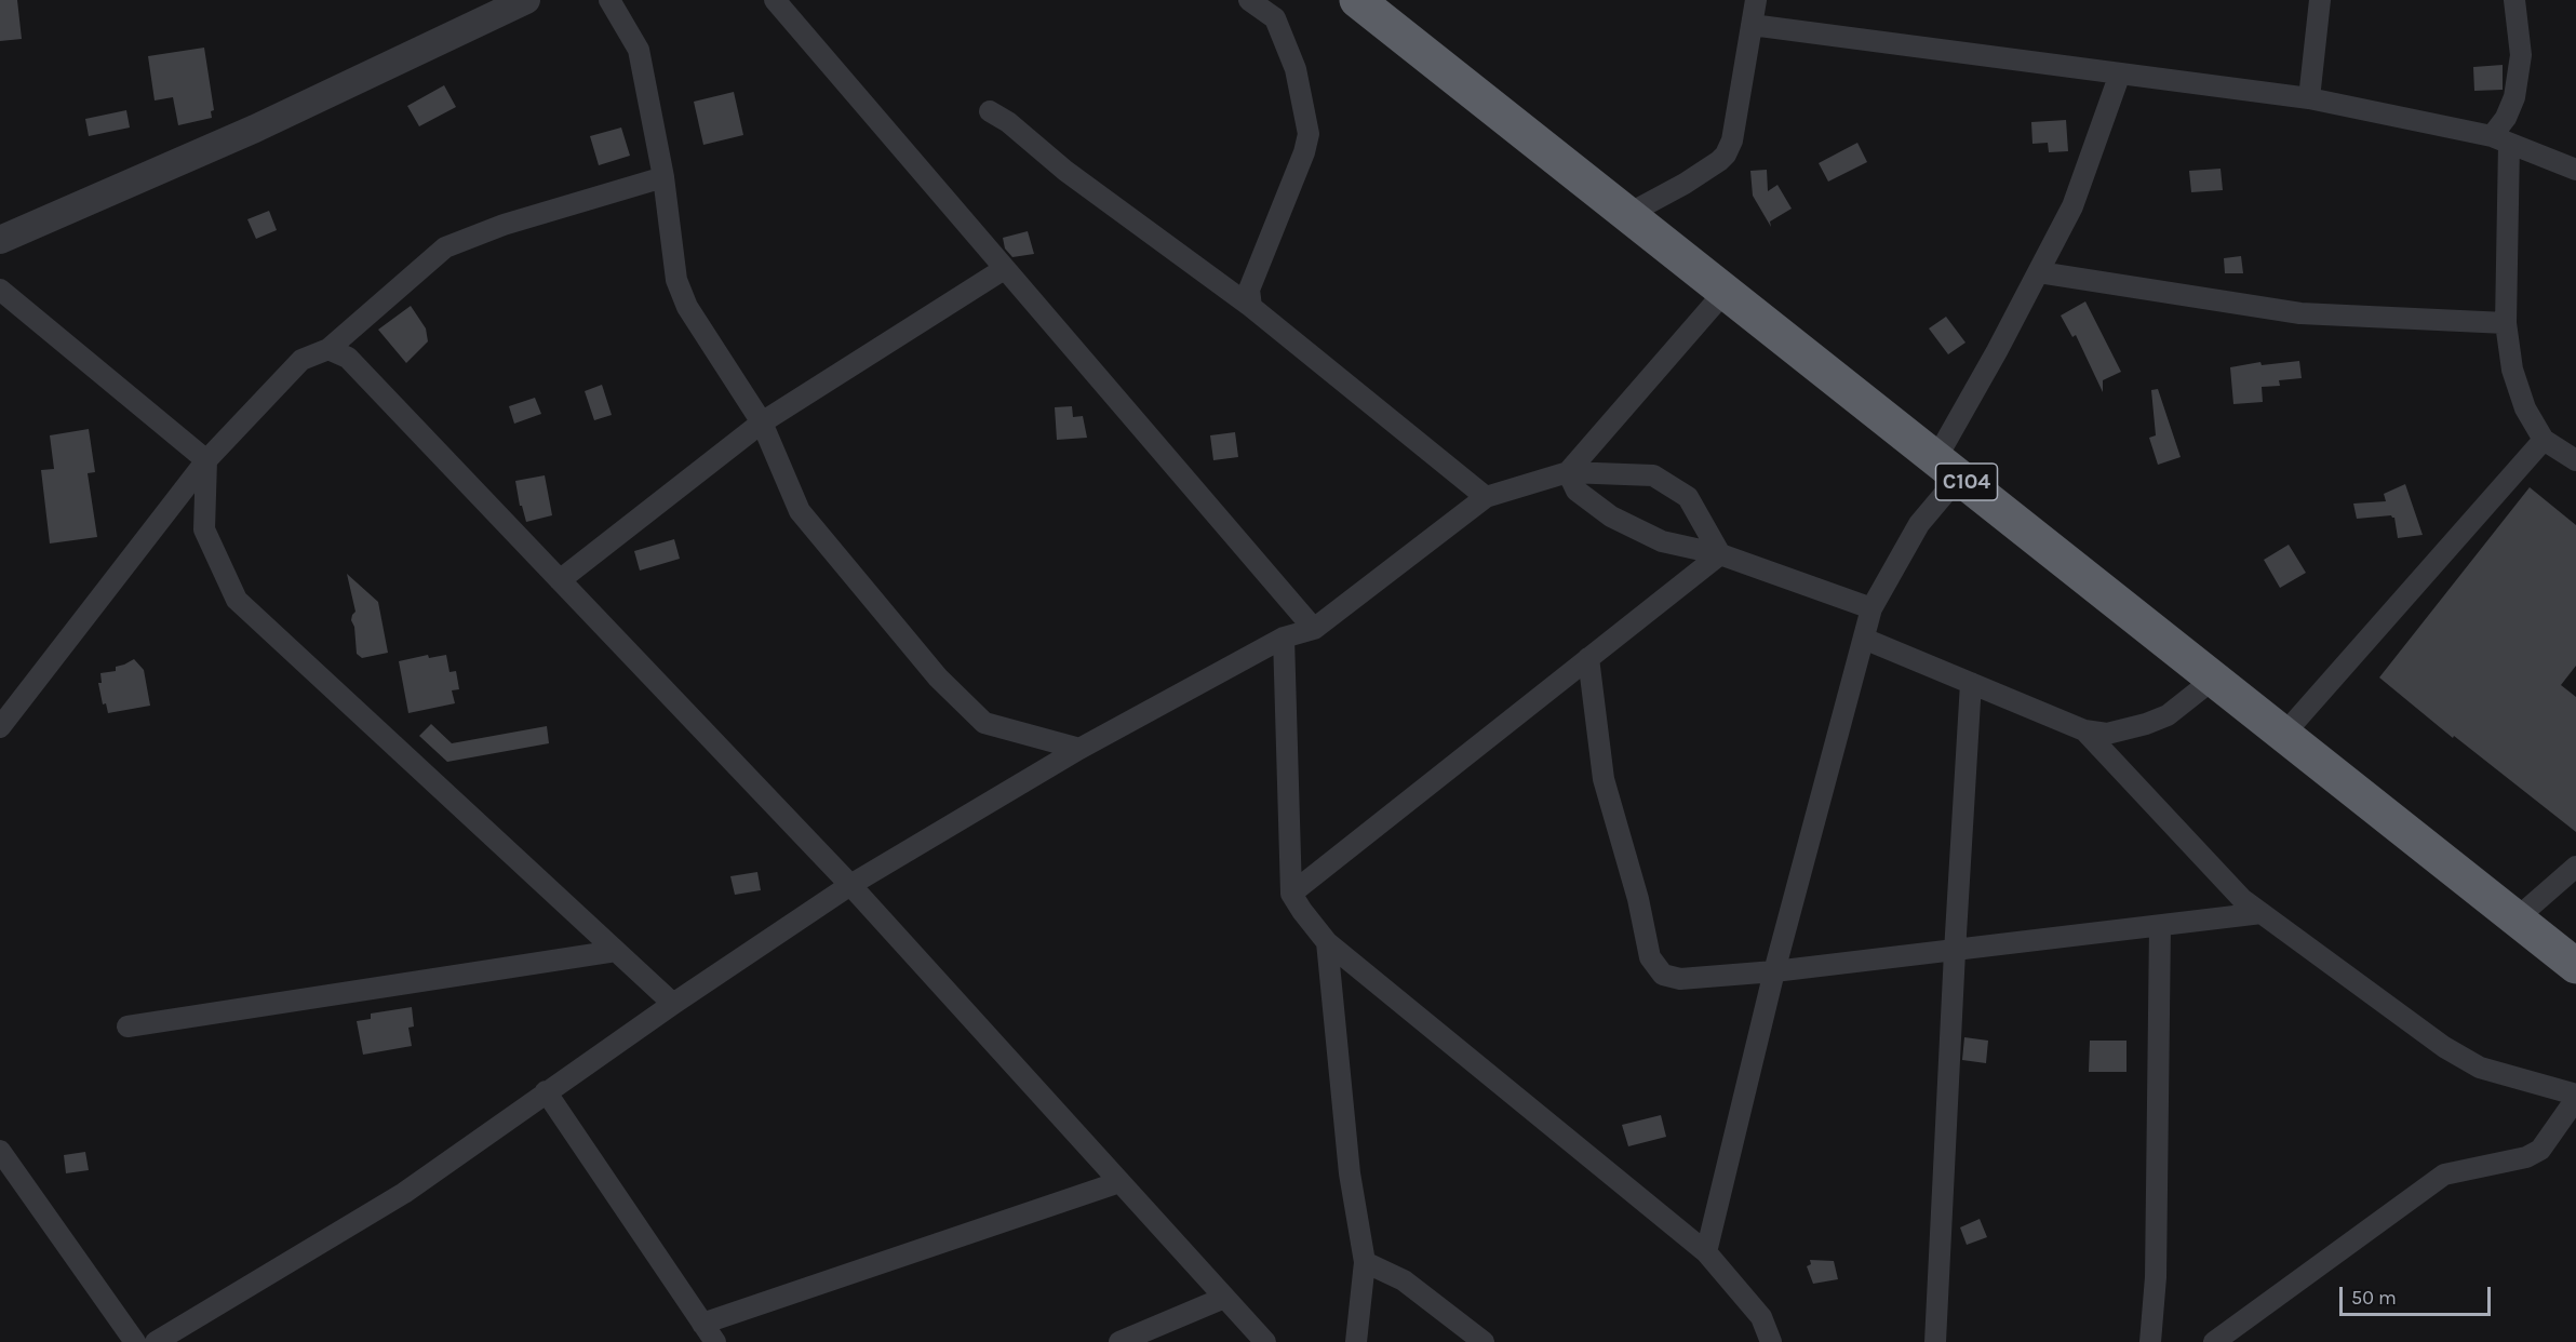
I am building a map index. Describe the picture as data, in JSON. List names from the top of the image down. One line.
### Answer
{"streets":{"highway":["C104"]},"scale_bar":"50 m"}
